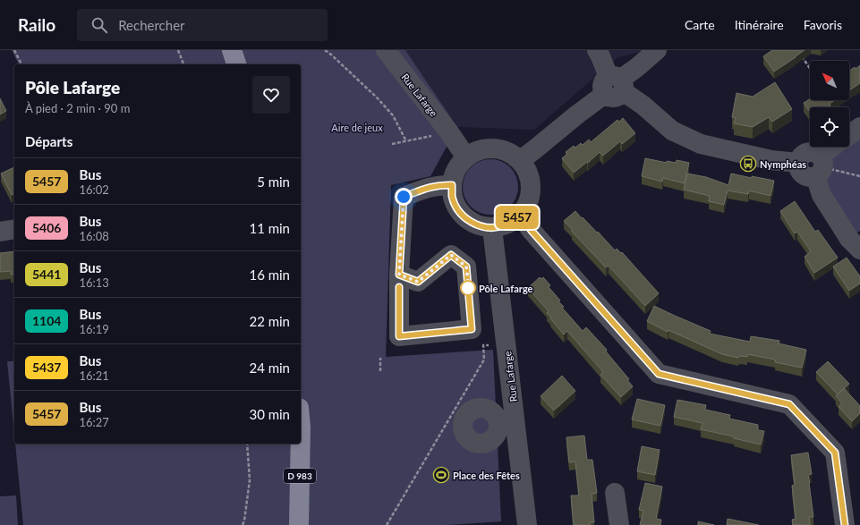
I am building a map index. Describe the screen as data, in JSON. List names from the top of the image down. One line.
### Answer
{"streets":{"main road":["D 983"],"street":["Rue Lafarge"]},"parks":["Aire de jeux"],"places":{"bus stop":["Nymphéas"],"other":["Pôle Lafarge"],"sports":["Place des Fêtes"]},"lines":["bus line 5457"],"north":"top left","page":{"header":"Railo","search":"Rechercher","nav":["Carte","Itinéraire","Favoris"],"on_map":"5457","heading":[["Pôle Lafarge","À pied · 2 min · 90 m"],"Départs"],"list":[{"mark":"5457","name":"Bus","note":"16:02","value":"5 min"},{"mark":"5406","name":"Bus","note":"16:08","value":"11 min"},{"mark":"5441","name":"Bus","note":"16:13","value":"16 min"},{"mark":"1104","name":"Bus","note":"16:19","value":"22 min"},{"mark":"5437","name":"Bus","note":"16:21","value":"24 min"},{"mark":"5457","name":"Bus","note":"16:27","value":"30 min"}]}}
